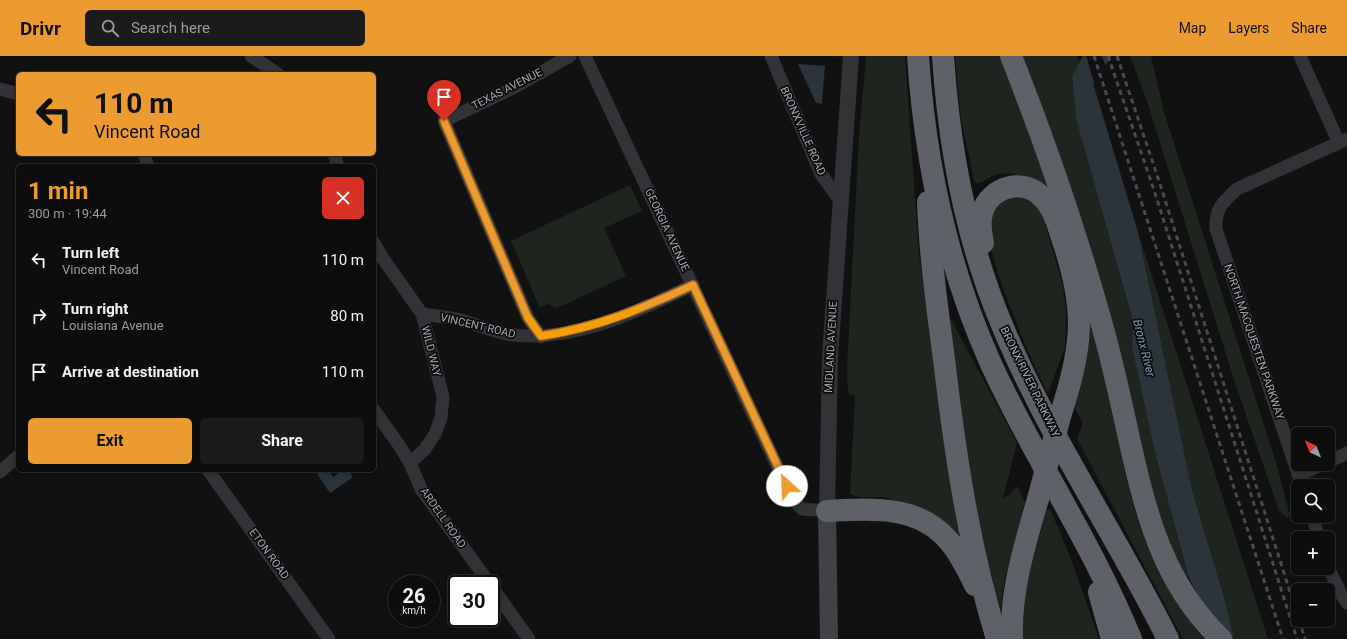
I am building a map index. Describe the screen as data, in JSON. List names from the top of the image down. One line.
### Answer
{"streets":{"highway":["BRONX RIVER PARKWAY"],"main road":["MIDLAND AVENUE"],"street":["TEXAS AVENUE","BRONXVILLE ROAD","GEORGIA AVENUE","VINCENT ROAD","NORTH MACQUESTEN PARKWAY","WILD WAY","ARDELL ROAD","ETON ROAD"]},"crossings":[["TEXAS AVENUE","VINCENT ROAD"],["BRONXVILLE ROAD","MIDLAND AVENUE"],["GEORGIA AVENUE","VINCENT ROAD"],["GEORGIA AVENUE","MIDLAND AVENUE"],["VINCENT ROAD","WILD WAY"],["WILD WAY","ARDELL ROAD"]],"water":["Bronx River"],"north":"top left","page":{"header":"Drivr","search":"Search here","nav":["Map","Layers","Share"],"turn":["110 m","Vincent Road"],"heading":["1 min","300 m · 19:44"],"list":[{"name":"Turn left","note":"Vincent Road","value":"110 m"},{"name":"Turn right","note":"Louisiana Avenue","value":"80 m"},{"name":"Arrive at destination","value":"110 m"}],"buttons":["Exit","Share"],"map_buttons":["+","−"],"speed":"26 km/h","limit":"30"}}
